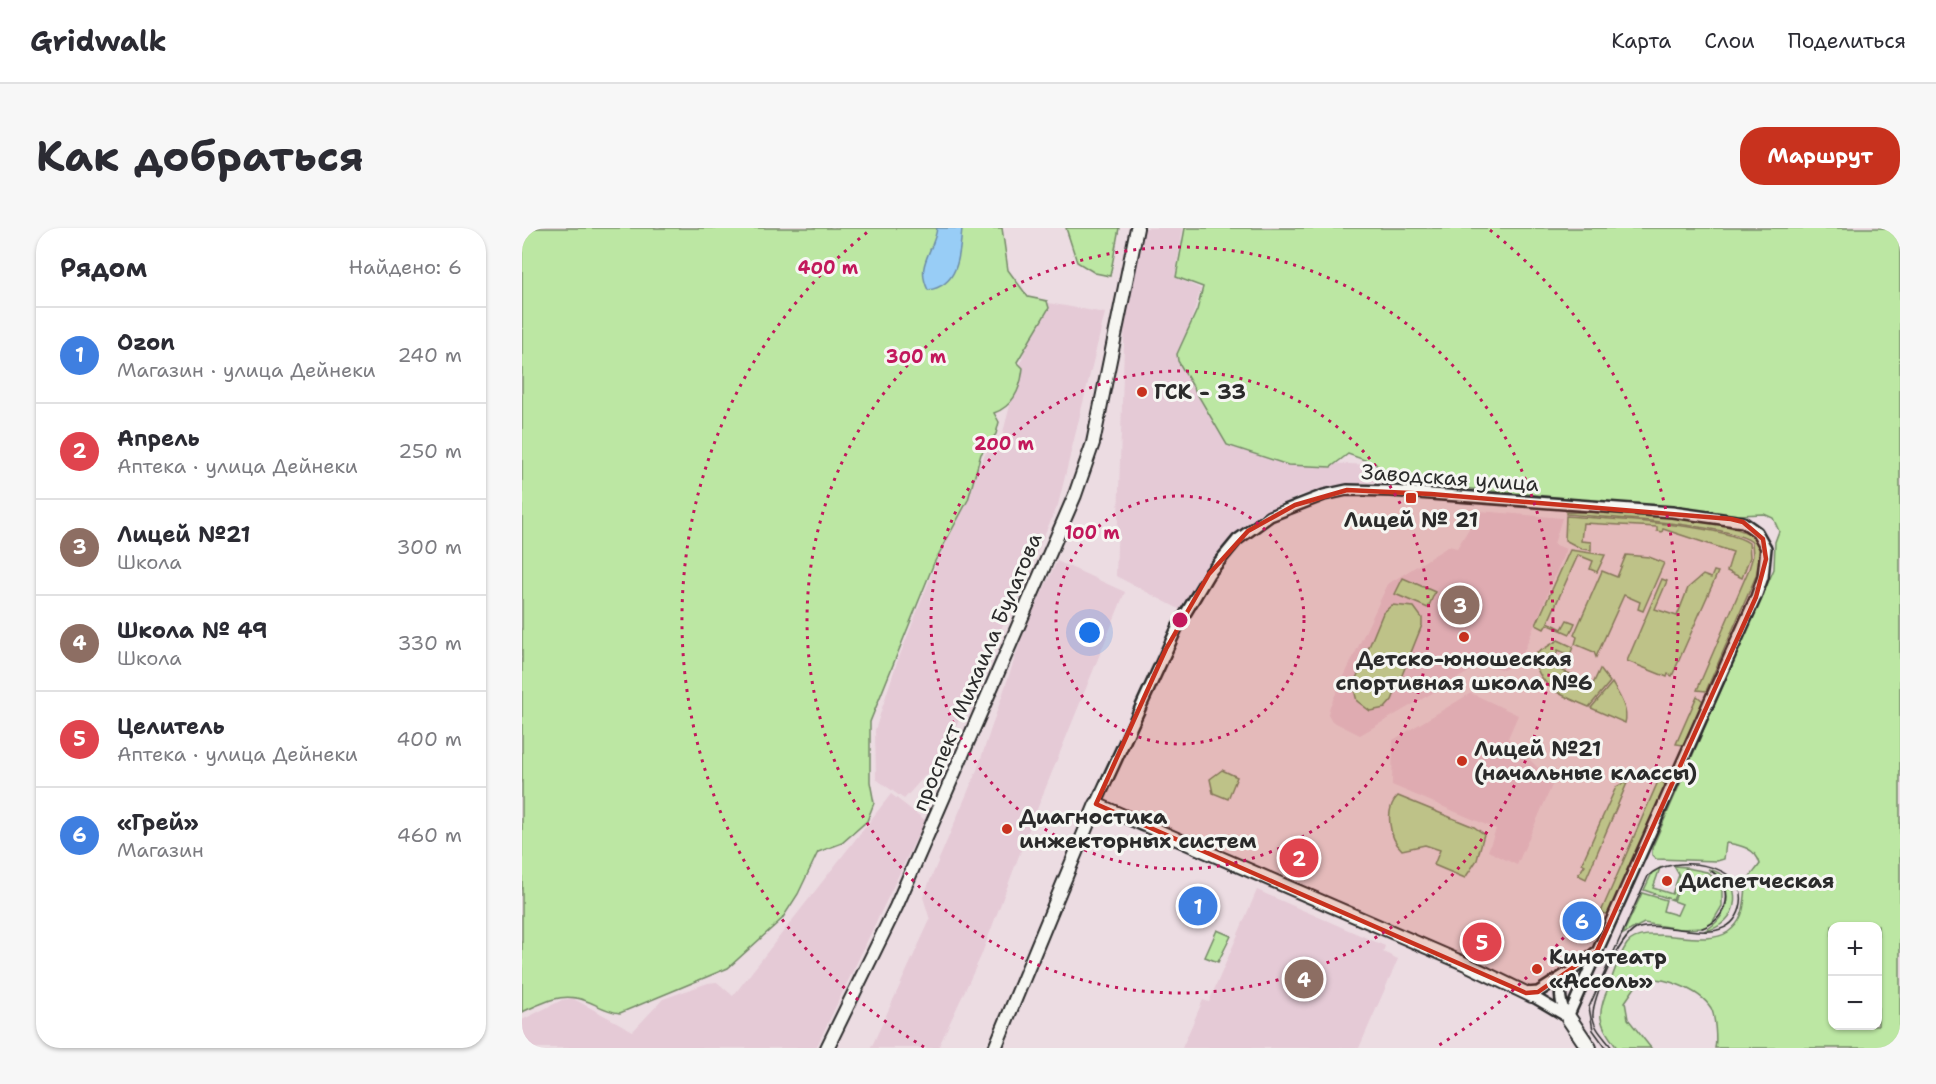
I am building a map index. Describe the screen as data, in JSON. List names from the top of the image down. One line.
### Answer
{"streets":{"street":["Заводская улица","проспект Михаила Булатова"]},"places":{"other":["ГСК - 33","Детско-юношеская спортивная школа №6","Лицей №21 (начальные классы)","Диагностика инжекторных систем","Диспетческая","Кинотеатр «Ассоль»"],"transit":["Лицей № 21"]},"page":{"header":"Gridwalk","nav":["Карта","Слои","Поделиться"],"buttons":"Маршрут","title":"Как добраться","heading":["Рядом","Найдено: 6"],"list":[{"mark":"1","name":"Ozon","note":"Магазин · улица Дейнеки","value":"240 m"},{"mark":"2","name":"Апрель","note":"Аптека · улица Дейнеки","value":"250 m"},{"mark":"3","name":"Лицей №21","note":"Школа","value":"300 m"},{"mark":"4","name":"Школа № 49","note":"Школа","value":"330 m"},{"mark":"5","name":"Целитель","note":"Аптека · улица Дейнеки","value":"400 m"},{"mark":"6","name":"«Грей»","note":"Магазин","value":"460 m"}],"pins":["3","2","1","6","5","4"],"map_buttons":["+","−"]},"rings":["400 m","300 m","200 m","100 m"]}
